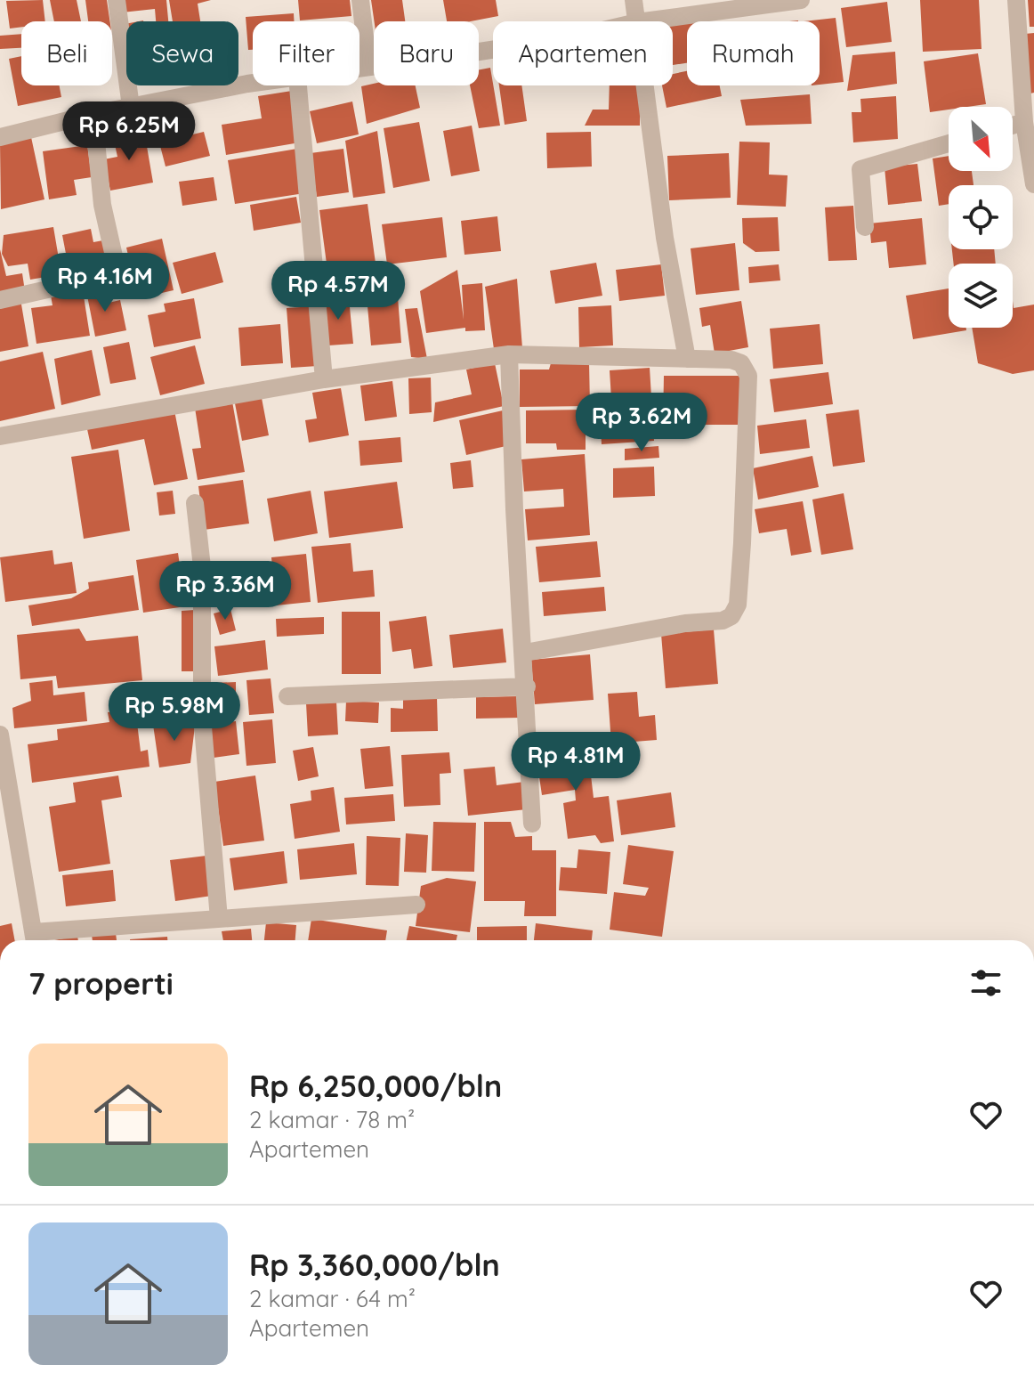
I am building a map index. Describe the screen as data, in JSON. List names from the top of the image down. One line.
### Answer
{"north":"bottom right","page":{"chip":["Beli","Sewa","Filter","Baru","Apartemen","Rumah"],"price":["Rp 6.25M","Rp 4.16M","Rp 4.57M","Rp 3.62M","Rp 3.36M","Rp 5.98M","Rp 4.81M"],"heading":"7 properti","list":[{"name":"Rp 6,250,000/bln","note":"2 kamar · 78 m² · Apartemen"},{"name":"Rp 3,360,000/bln","note":"2 kamar · 64 m² · Apartemen"}]}}
